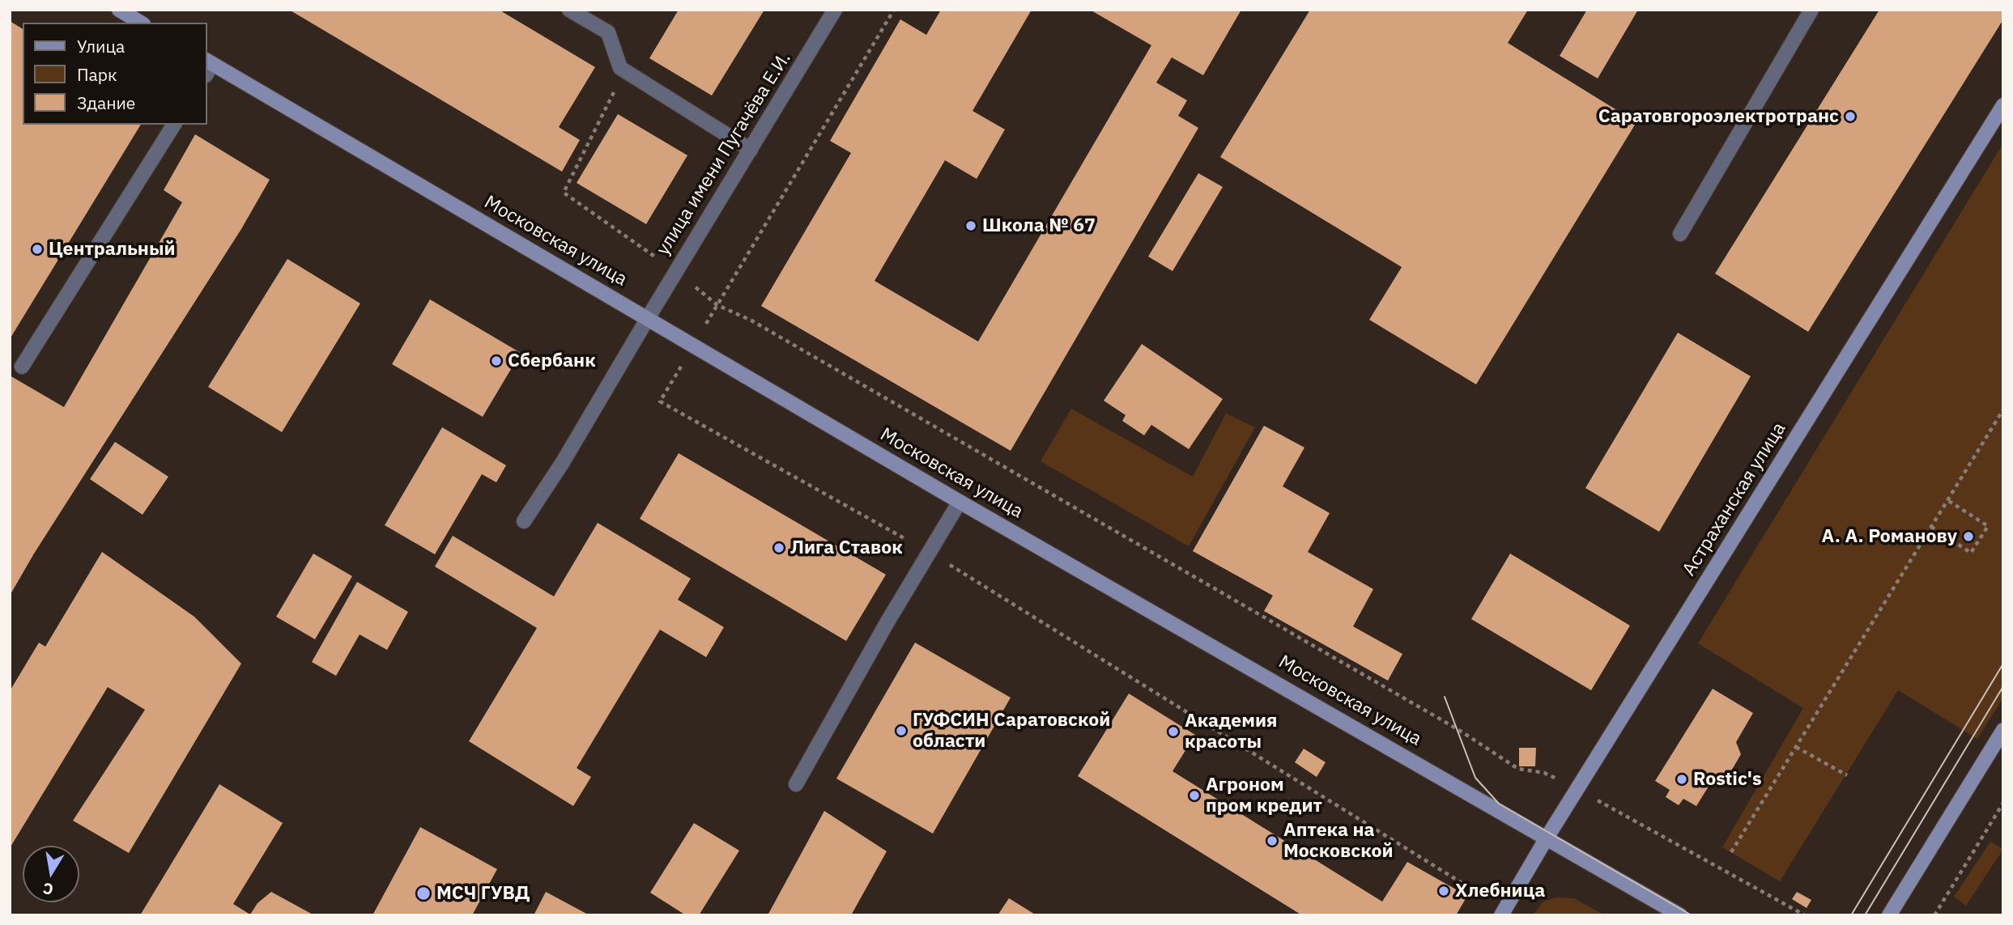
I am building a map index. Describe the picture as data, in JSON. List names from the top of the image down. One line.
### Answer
{"streets":{"main road":["Московская улица","Астраханская улица"],"street":["улица имени Пугачёва Е.И."]},"crossings":[["улица имени Пугачёва Е.И.","Московская улица"],["Московская улица","Астраханская улица"]],"places":["Саратовгороэлектротранс","Школа № 67","Центральный","Сбербанк","А. А. Романову","Лига Ставок","ГУФСИН Саратовской области","Академия красоты","Rostic's","Агроном пром кредит","Аптека на Московской","Хлебница","МСЧ ГУВД"],"legend":["Улица","Парк","Здание"],"north":"bottom"}
